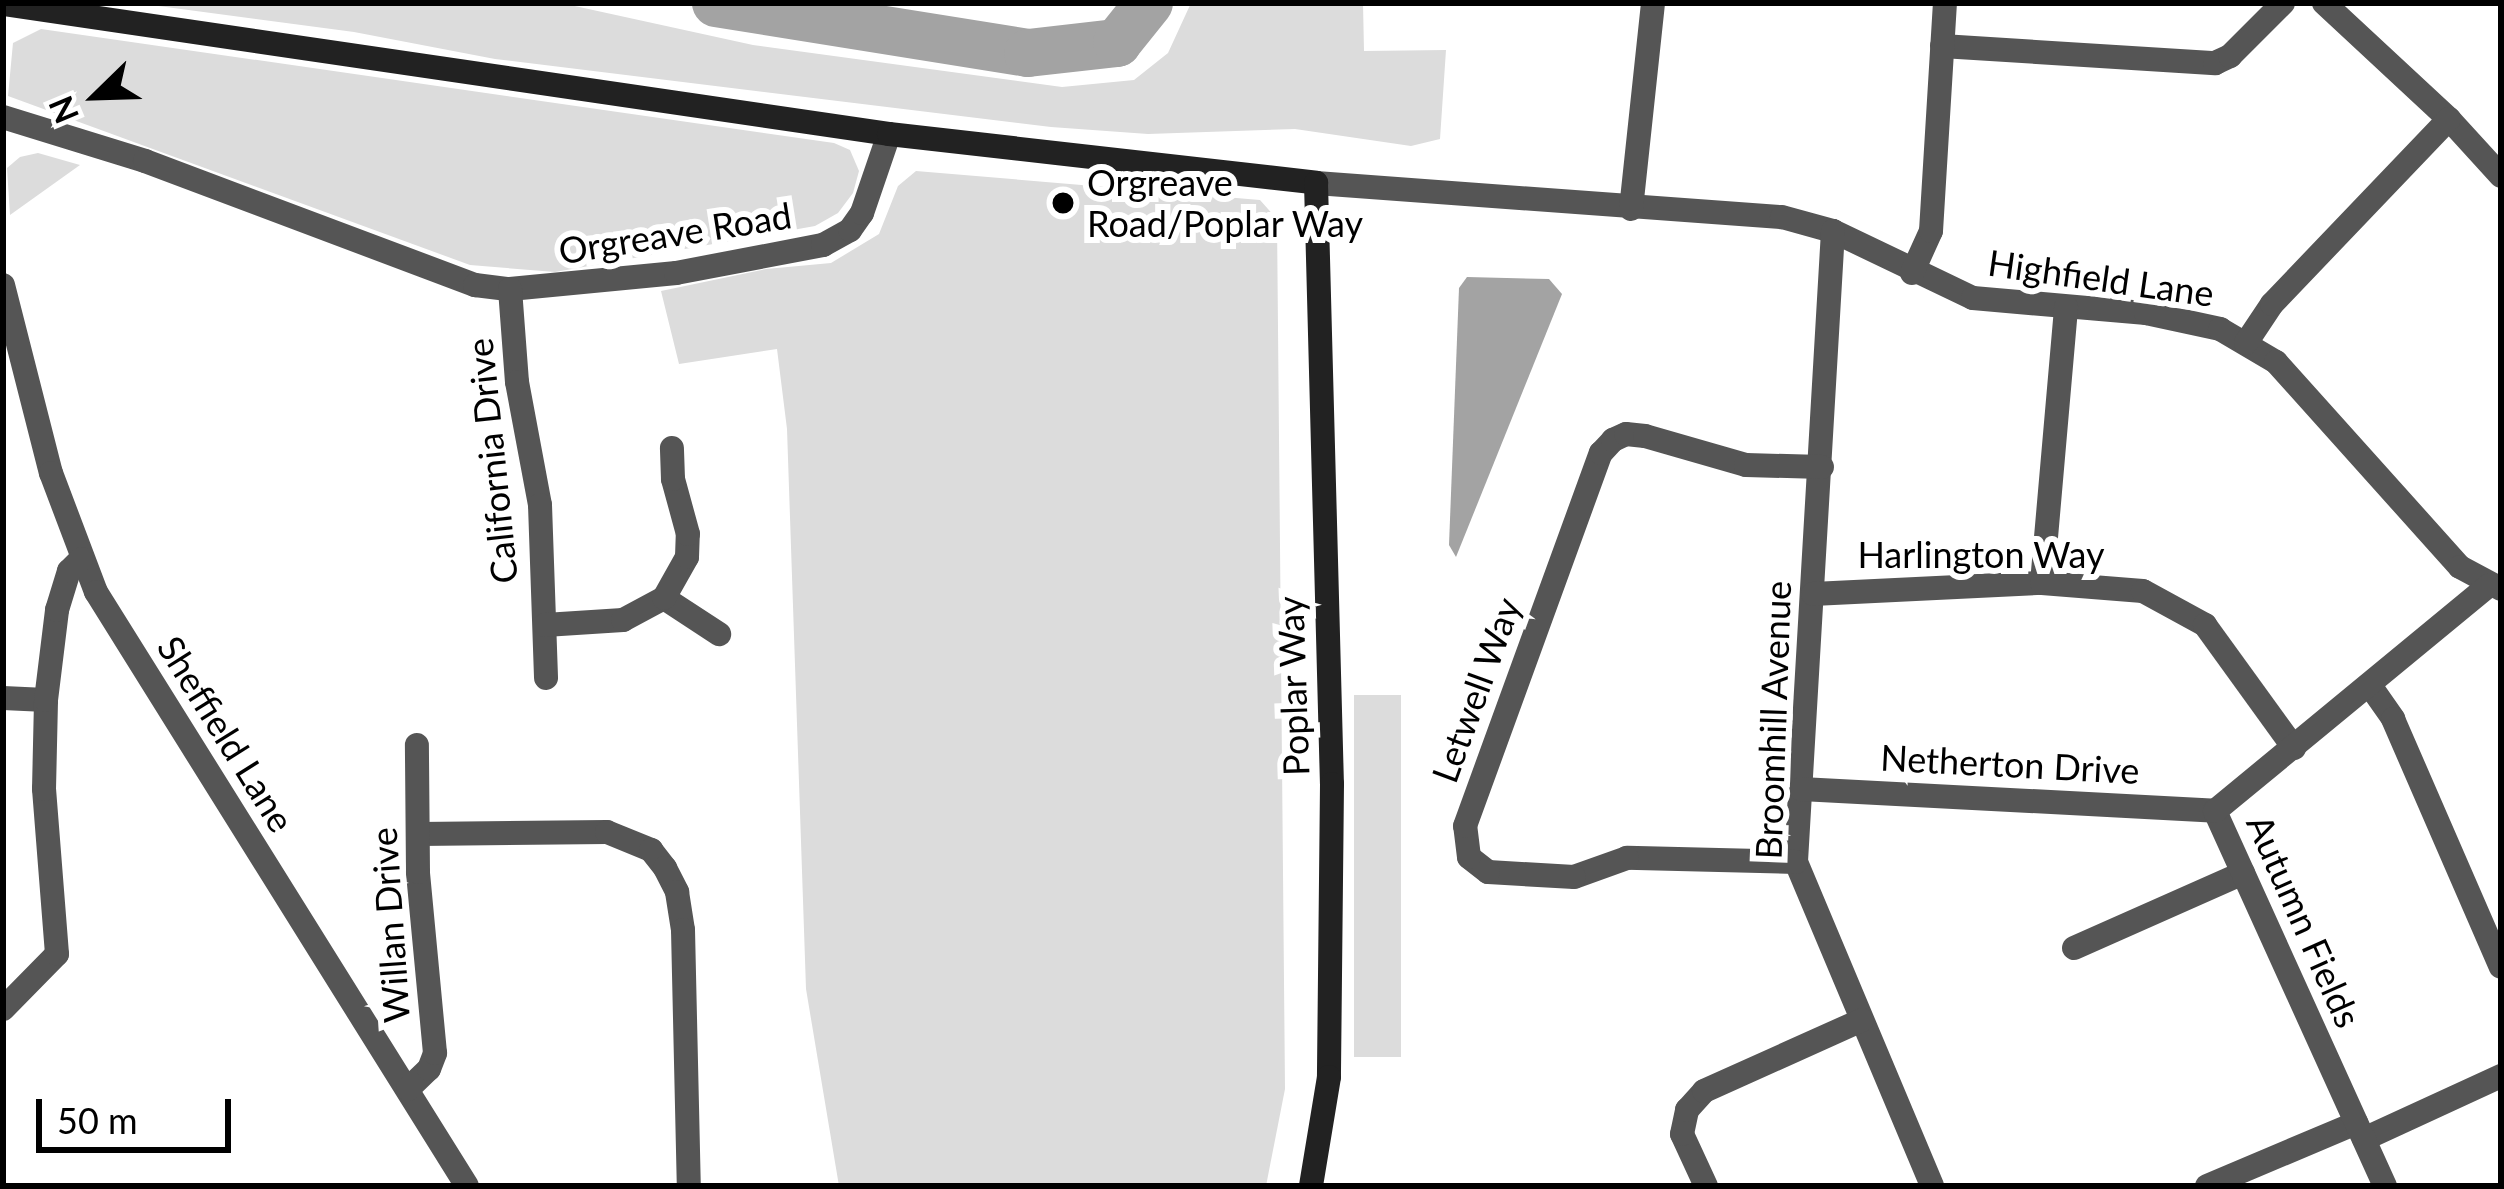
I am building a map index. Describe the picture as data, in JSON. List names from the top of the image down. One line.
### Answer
{"streets":{"main road":["Poplar Way"],"street":["Orgreave Road","Highfield Lane","California Drive","Harlington Way","Letwell Way","Broomhill Avenue","Sheffield Lane","Netherton Drive","Autumn Fields","Willan Drive"]},"crossings":[["Orgreave Road","California Drive"],["Highfield Lane","Poplar Way"],["Highfield Lane","Broomhill Avenue"],["Highfield Lane","Autumn Fields"],["Harlington Way","Broomhill Avenue"],["Harlington Way","Autumn Fields"],["Letwell Way","Broomhill Avenue"],["Broomhill Avenue","Netherton Drive"],["Sheffield Lane","Willan Drive"],["Netherton Drive","Autumn Fields"]],"places":["Orgreave Road/Poplar Way"],"scale_bar":"50 m","north":"bottom left"}
